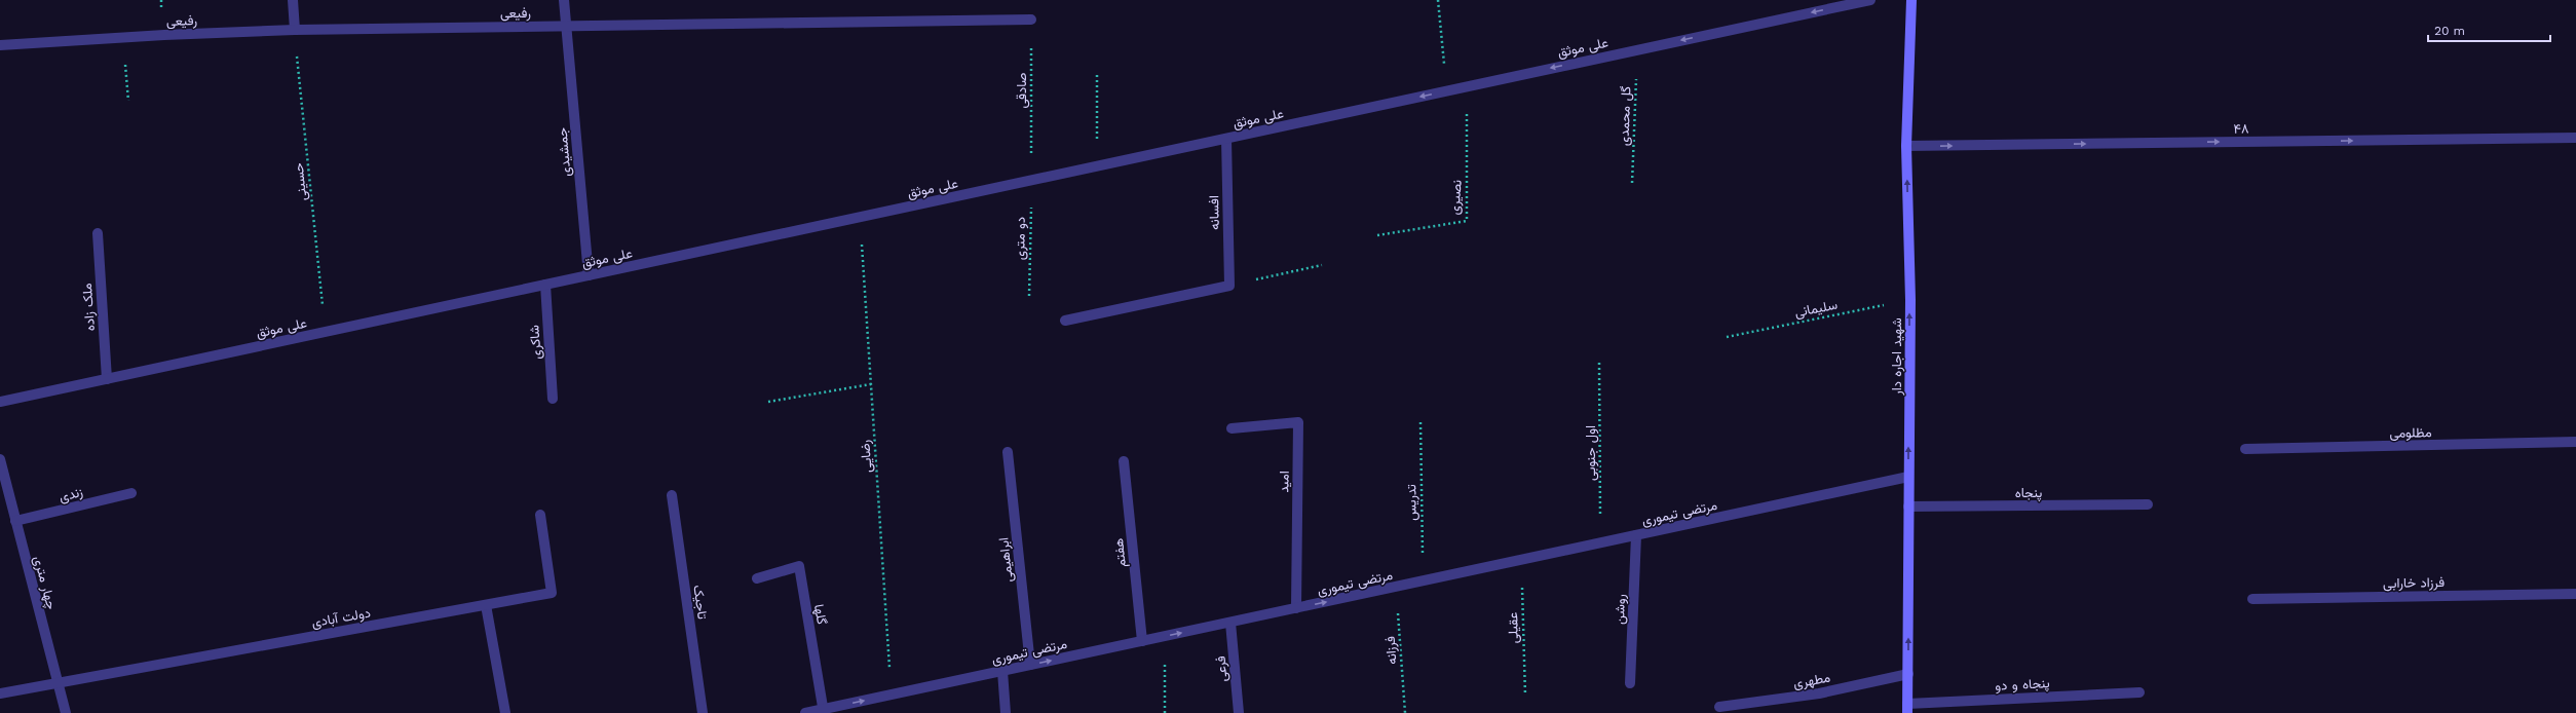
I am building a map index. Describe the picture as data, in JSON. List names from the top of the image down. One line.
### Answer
{"streets":{"main road":["شهید اجاره دار"],"street":["رفیعی","علی موثق","۴۸","جمشیدی","افسانه","ملک زاده","شاکری","مظلومی","امید","پنجاه","زندی","مرتضی تیموری","هفتم","ابراهیمی","چهار متری","فرزاد خارابی","تاجیک","روشن","گلها","دولت آبادی","فرعی","مطهری","پنجاه و دو"],"path":["صادقی","گل محمدی","حسینی","نصیری","دو متری","سلیمانی","اول جنوبی","رضایی","تدریس","عقیلی","فرزانه"]},"crossings":[["رفیعی","صادقی"],["رفیعی","جمشیدی"],["رفیعی","حسینی"],["علی موثق","صادقی"],["علی موثق","گل محمدی"],["علی موثق","جمشیدی"],["علی موثق","حسینی"],["علی موثق","نصیری"],["علی موثق","افسانه"],["علی موثق","دو متری"],["علی موثق","ملک زاده"],["علی موثق","شاکری"],["علی موثق","رضایی"],["صادقی","دو متری"],["۴۸","شهید اجاره دار"],["سلیمانی","شهید اجاره دار"],["شهید اجاره دار","پنجاه"],["شهید اجاره دار","مرتضی تیموری"],["شهید اجاره دار","مطهری"],["شهید اجاره دار","پنجاه و دو"],["اول جنوبی","مرتضی تیموری"],["رضایی","مرتضی تیموری"],["امید","مرتضی تیموری"],["زندی","چهار متری"],["تدریس","مرتضی تیموری"],["مرتضی تیموری","هفتم"],["مرتضی تیموری","ابراهیمی"],["مرتضی تیموری","روشن"],["مرتضی تیموری","گلها"],["مرتضی تیموری","عقیلی"],["مرتضی تیموری","فرزانه"],["مرتضی تیموری","فرعی"],["چهار متری","دولت آبادی"]],"one_way":["۴۸","شهید اجاره دار"],"scale_bar":"20 m"}
